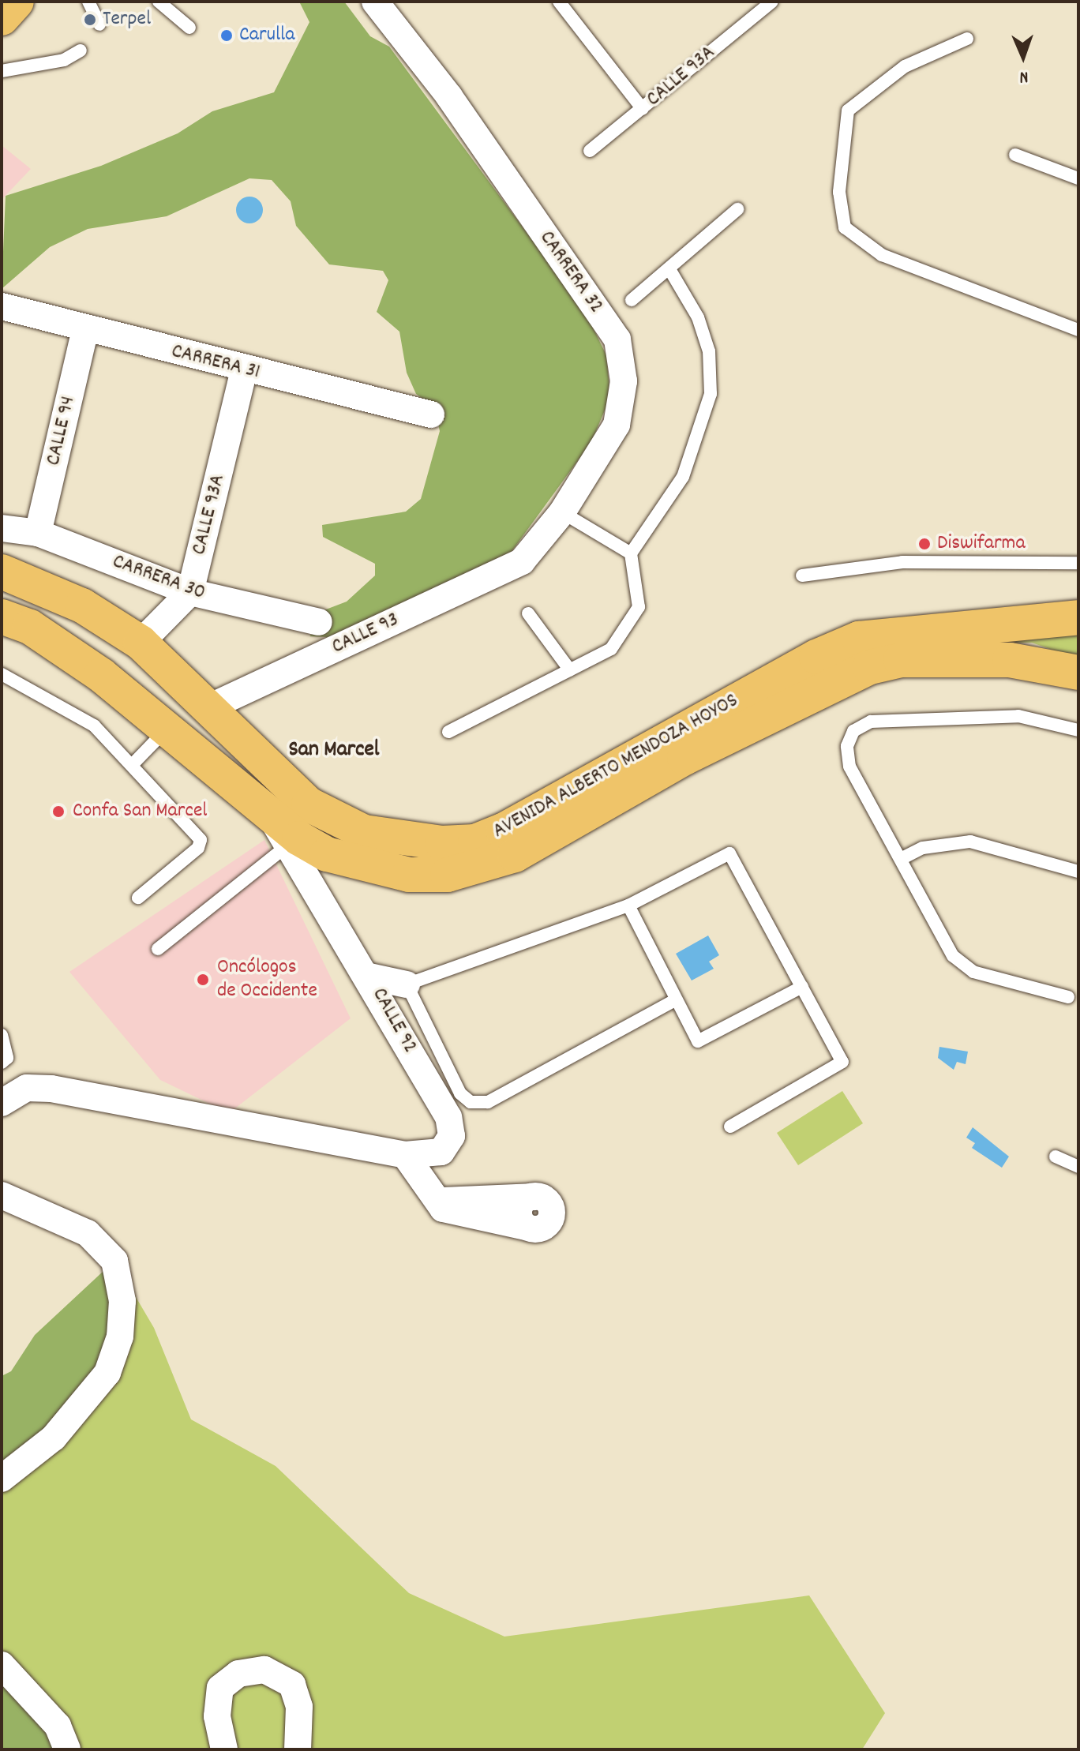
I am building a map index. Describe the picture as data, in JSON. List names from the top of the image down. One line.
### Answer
{"streets":{"main road":["AVENIDA ALBERTO MENDOZA HOYOS"],"street":["CALLE 93A","CARRERA 32","CARRERA 31","CALLE 94","CARRERA 30","CALLE 93","CALLE 92"]},"crossings":[["CALLE 93A","CARRERA 31"],["CALLE 93A","CARRERA 30"],["CARRERA 32","CALLE 93"],["CARRERA 31","CALLE 94"],["CALLE 94","CARRERA 30"],["CALLE 93","AVENIDA ALBERTO MENDOZA HOYOS"],["AVENIDA ALBERTO MENDOZA HOYOS","CALLE 92"]],"districts":["San Marcel"],"places":["Terpel","Carulla","Diswifarma","Confa San Marcel","Oncólogos de Occidente"],"north":"bottom"}
